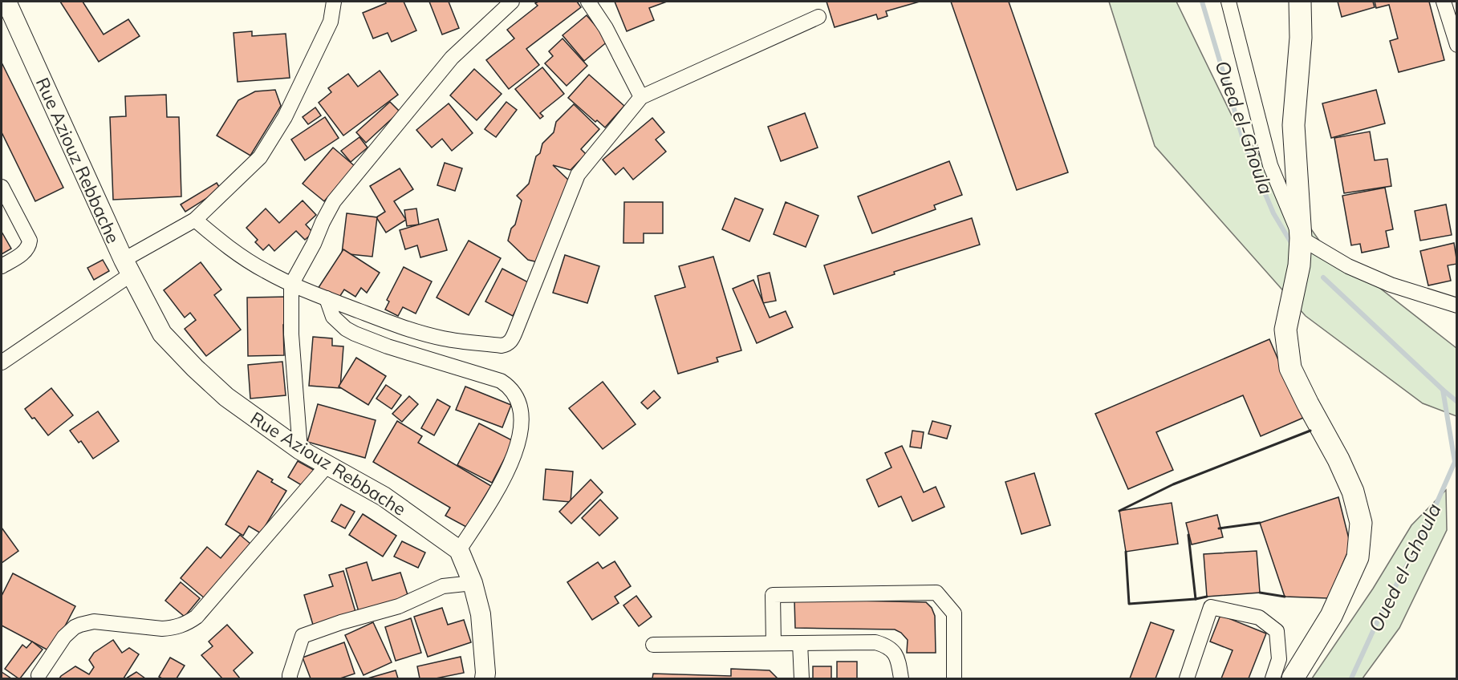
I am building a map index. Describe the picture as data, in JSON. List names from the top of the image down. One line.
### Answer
{"streets":{"street":["Rue Aziouz Rebbache"]},"water":["Oued el-Ghoula"]}
